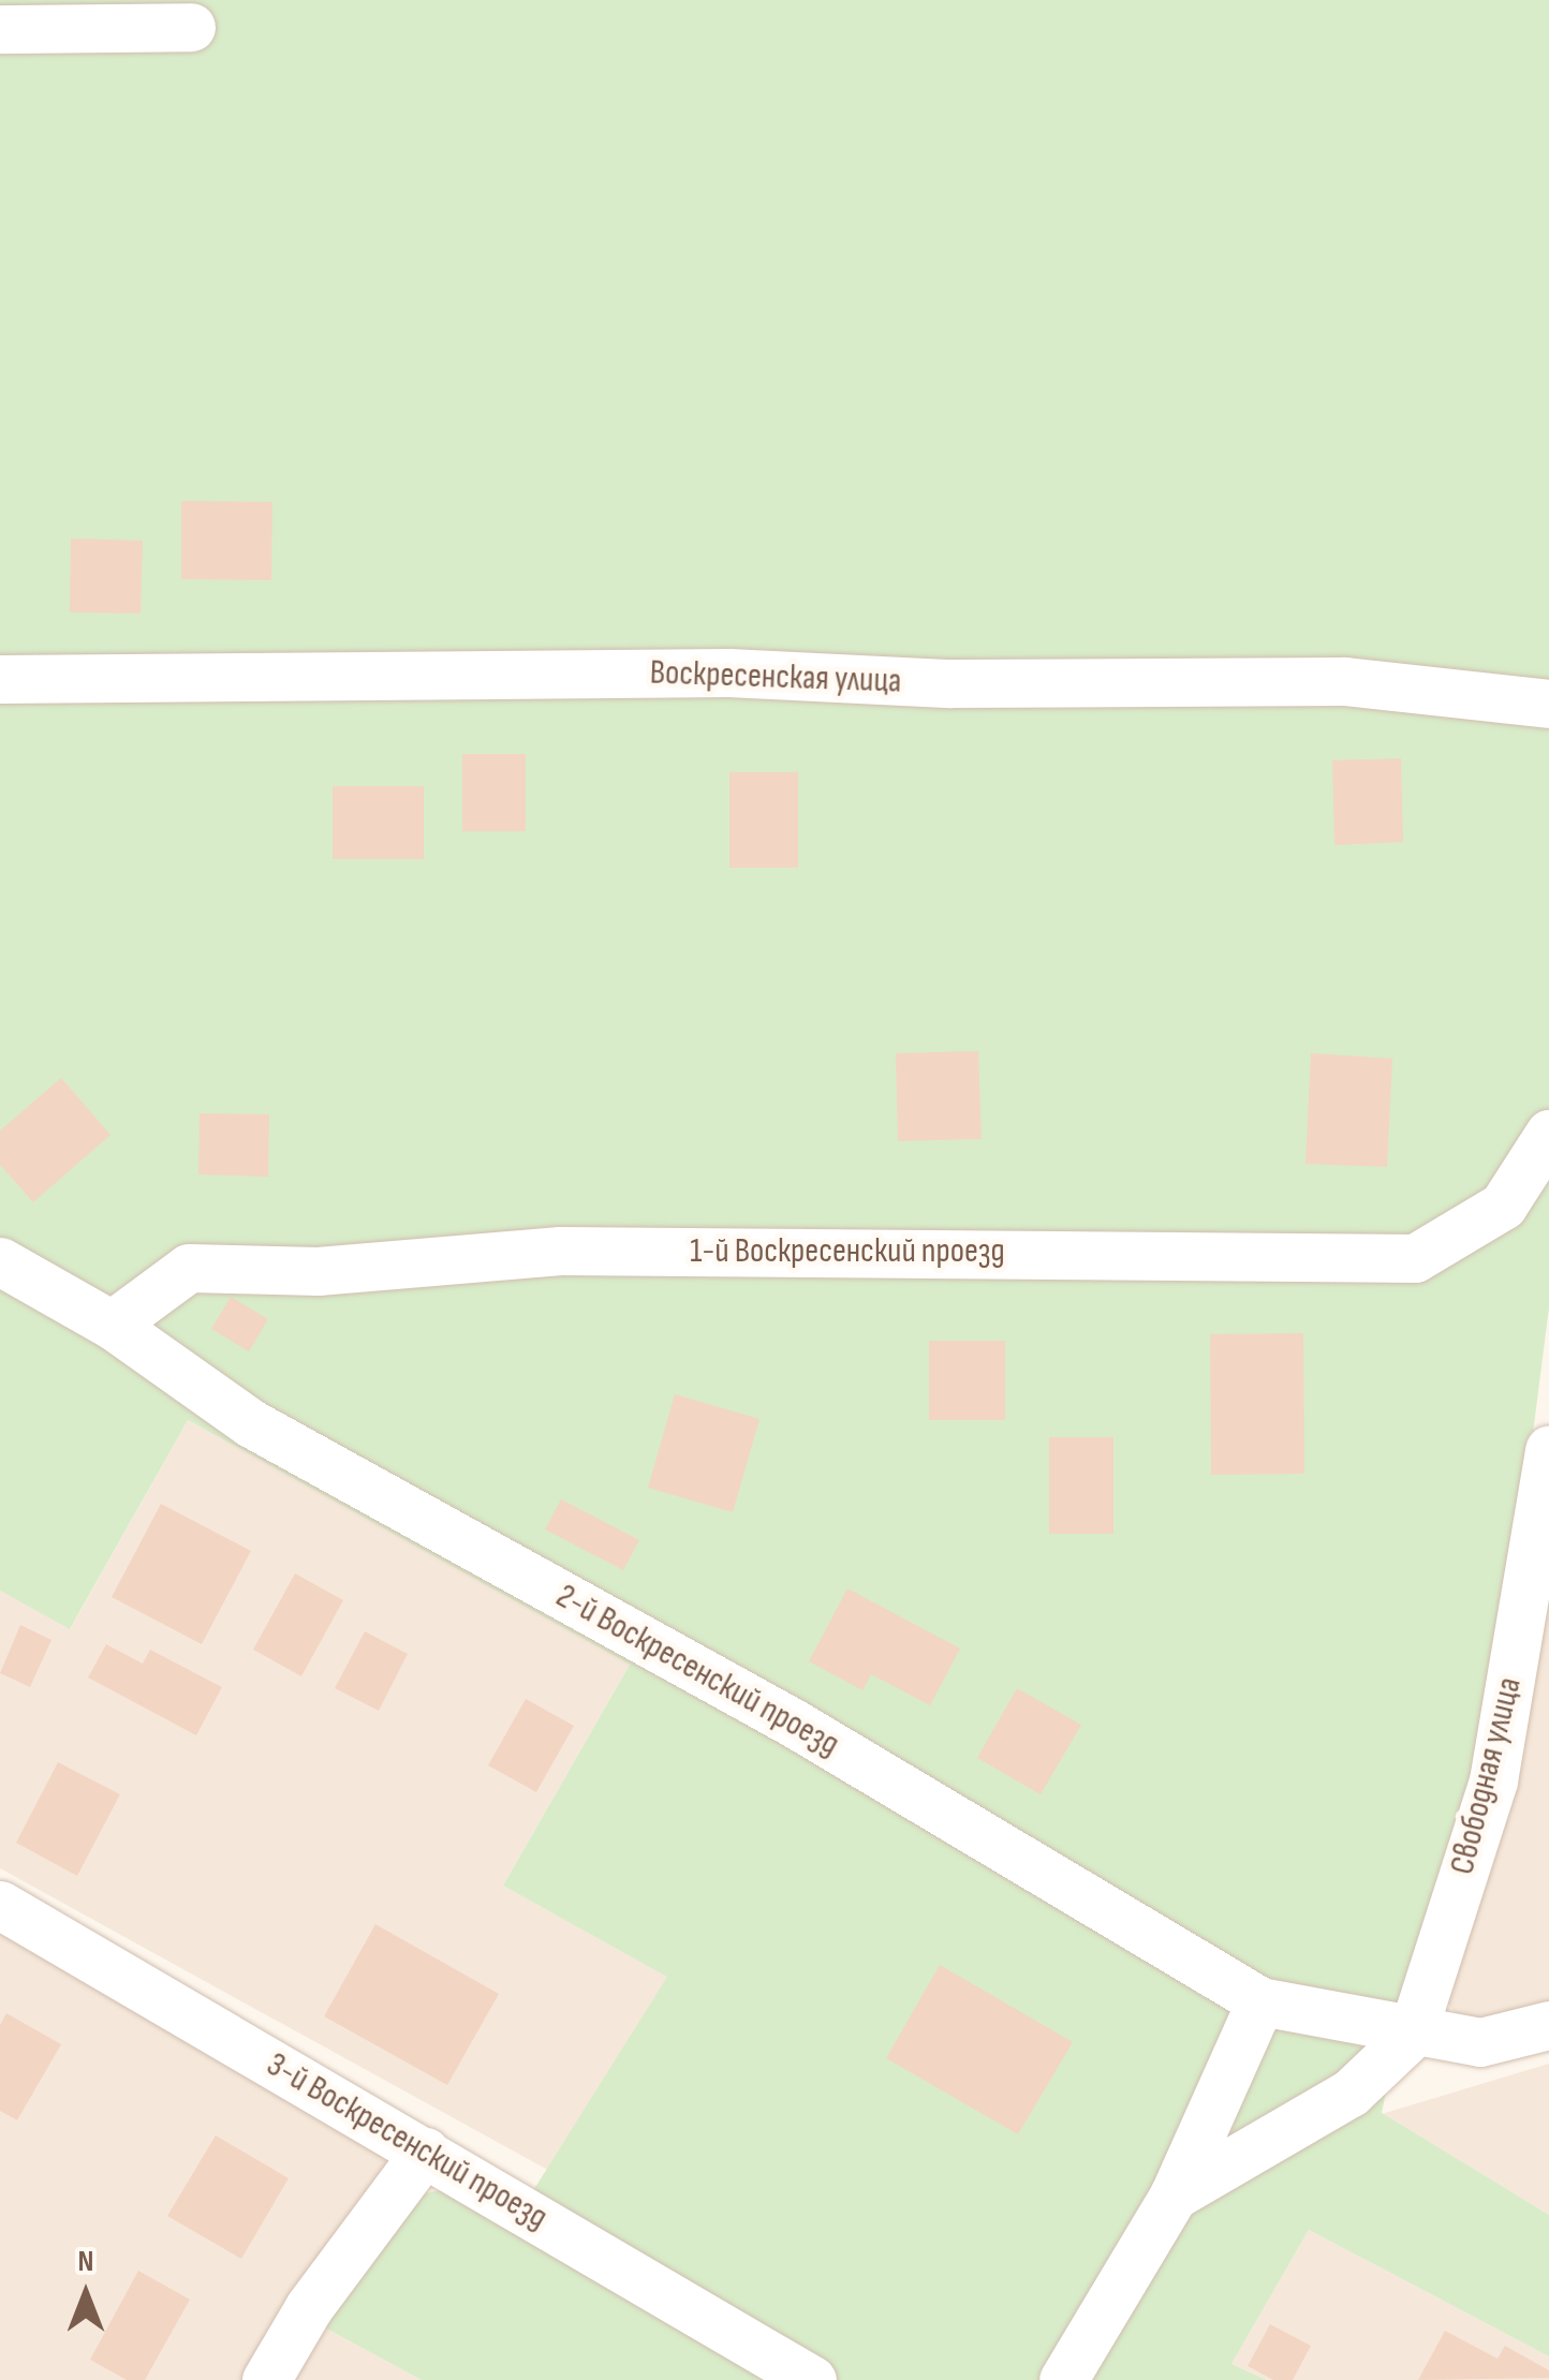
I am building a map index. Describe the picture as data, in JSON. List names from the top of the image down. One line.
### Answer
{"streets":{"street":["Воскресенская улица","1-й Воскресенский проезд","2-й Воскресенский проезд","Свободная улица","3-й Воскресенский проезд"]},"crossings":[["1-й Воскресенский проезд","2-й Воскресенский проезд"],["2-й Воскресенский проезд","Свободная улица"]],"north":"top"}
